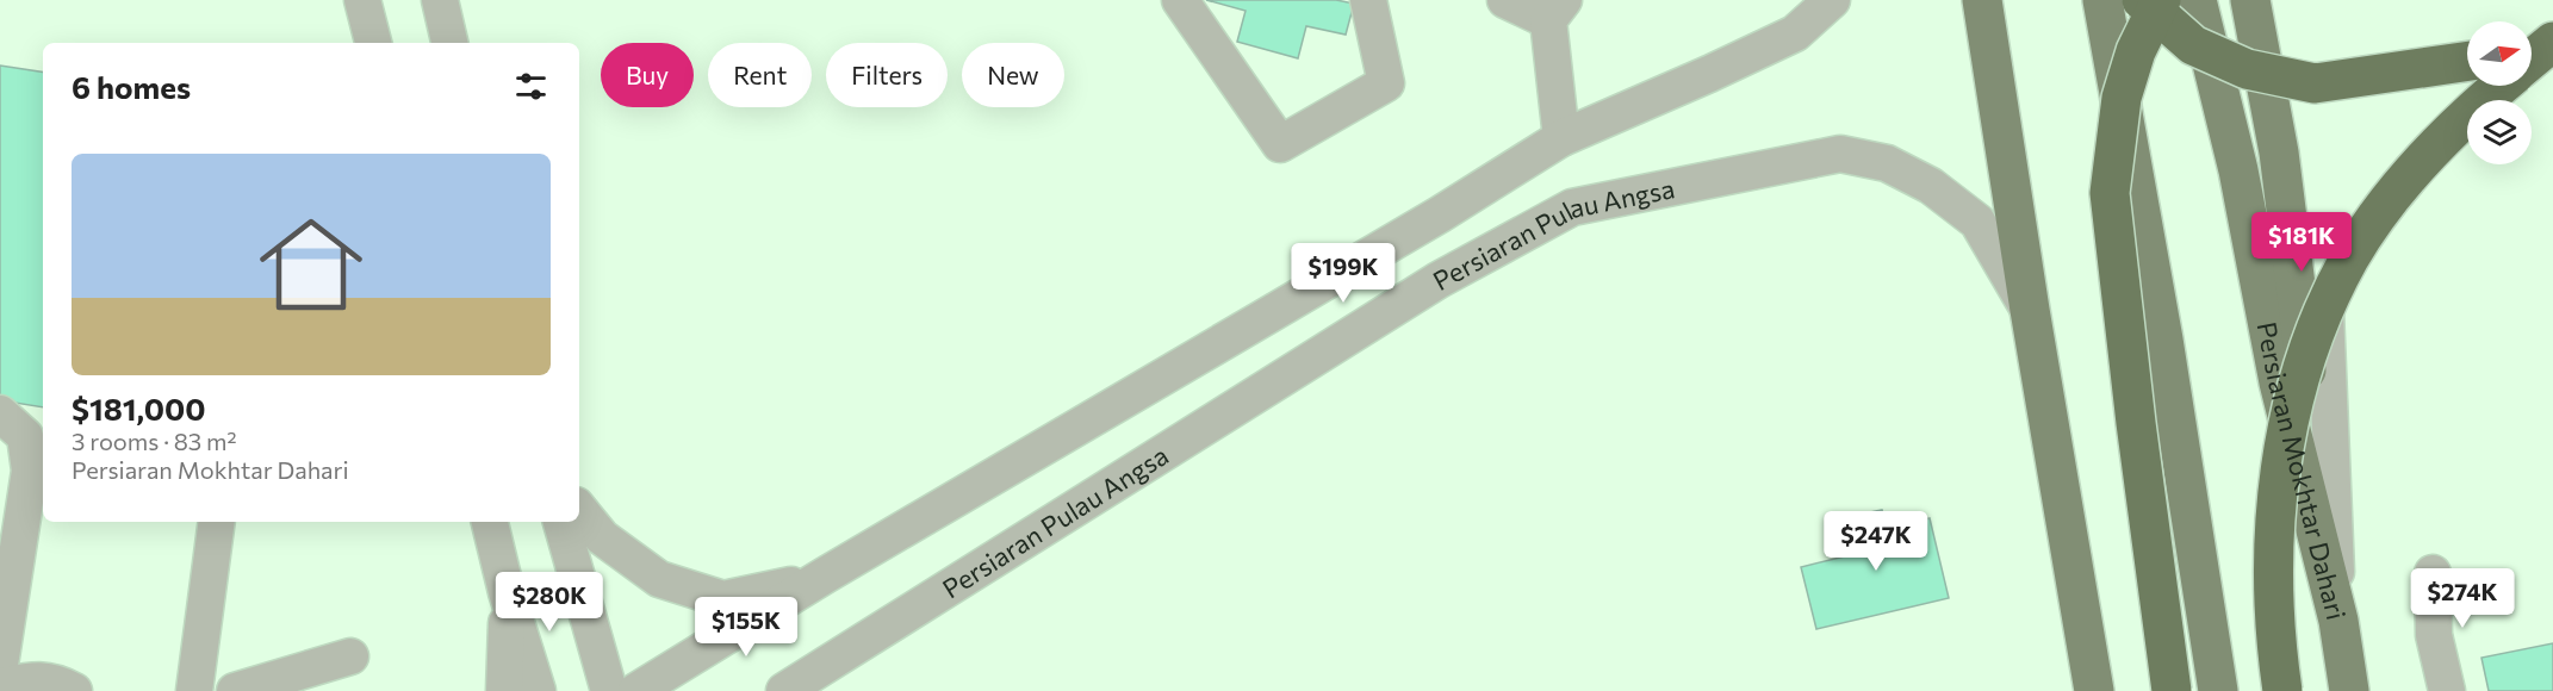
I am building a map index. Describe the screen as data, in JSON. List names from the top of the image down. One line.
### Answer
{"streets":{"main road":["Persiaran Mokhtar Dahari"],"street":["Persiaran Pulau Angsa"]},"north":"right","page":{"chip":["Buy","Rent","Filters","New"],"heading":"6 homes","list":[{"name":"$181,000","note":"3 rooms · 83 m² · Persiaran Mokhtar Dahari"}],"price":["$181K","$199K","$247K","$274K","$280K","$155K"]}}
